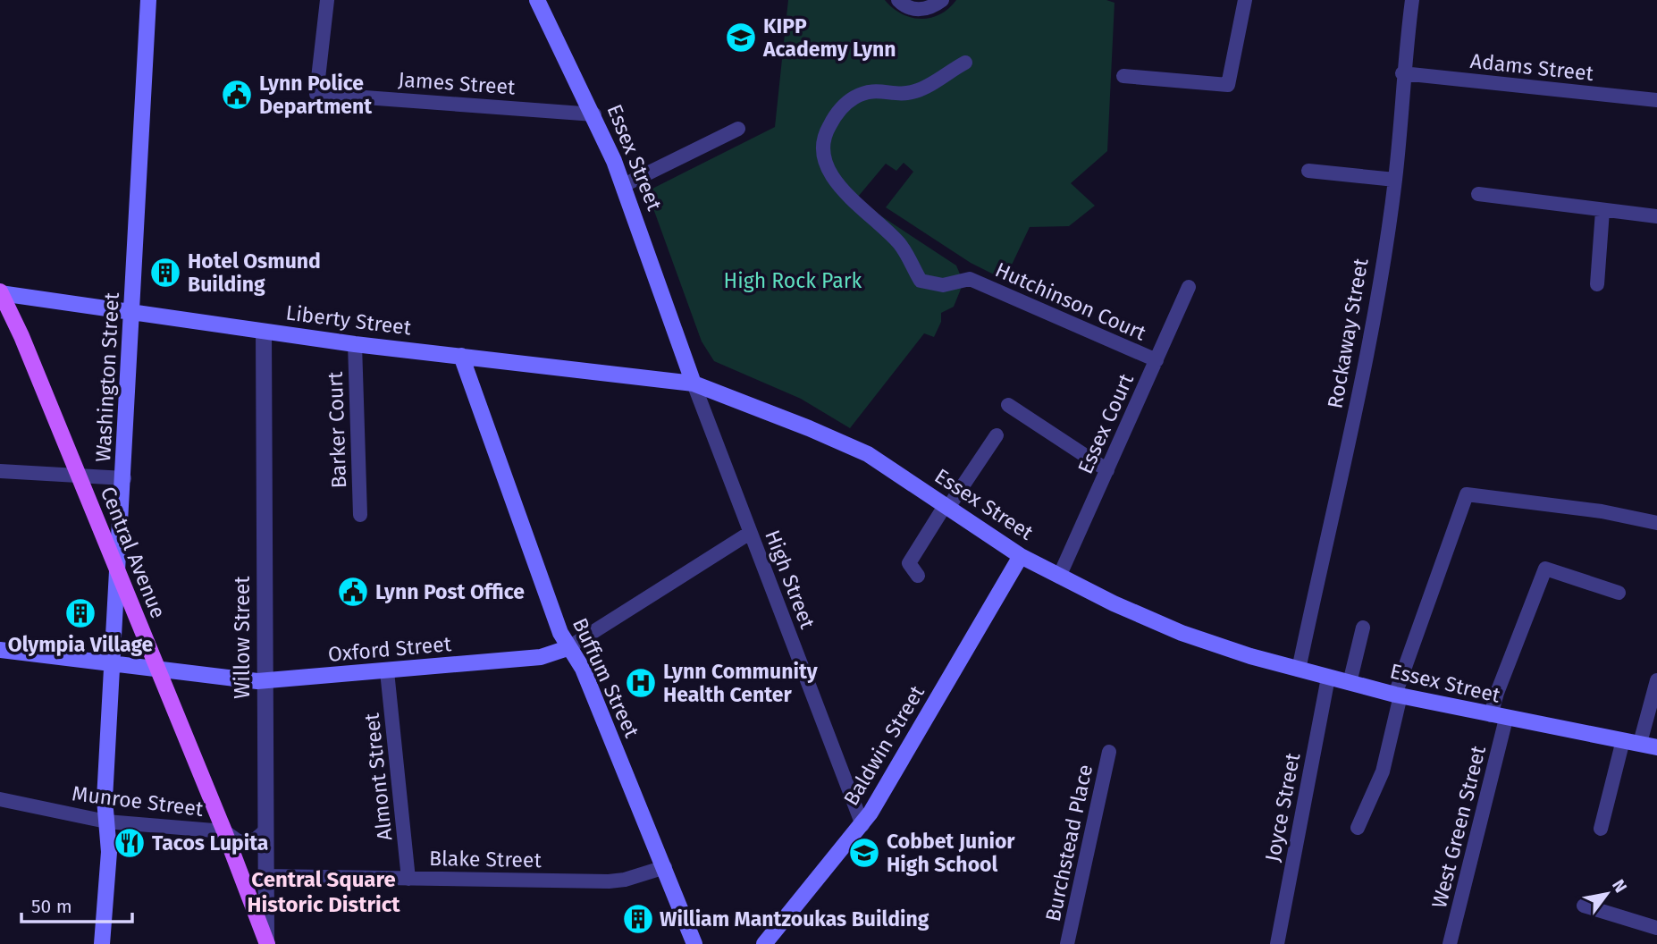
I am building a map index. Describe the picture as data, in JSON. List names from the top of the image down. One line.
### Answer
{"streets":{"main road":["Essex Street","Liberty Street","Washington Street","Central Avenue","Oxford Street","Buffum Street","Baldwin Street"],"street":["Adams Street","James Street","Hutchinson Court","Rockaway Street","Essex Court","Barker Court","High Street","Willow Street","Almont Street","Munroe Street","Joyce Street","West Green Street","Burchstead Place","Blake Street"]},"crossings":[["Adams Street","Rockaway Street"],["James Street","Essex Street"],["Essex Street","Liberty Street"],["Essex Street","Rockaway Street"],["Essex Street","Essex Court"],["Essex Street","High Street"],["Essex Street","Baldwin Street"],["Essex Street","Joyce Street"],["Essex Street","West Green Street"],["Hutchinson Court","Essex Court"],["Liberty Street","Washington Street"],["Liberty Street","Barker Court"],["Liberty Street","Central Avenue"],["Liberty Street","High Street"],["Liberty Street","Willow Street"],["Liberty Street","Buffum Street"],["Washington Street","Central Avenue"],["Washington Street","Oxford Street"],["Washington Street","Munroe Street"],["Central Avenue","Willow Street"],["Central Avenue","Oxford Street"],["Central Avenue","Munroe Street"],["High Street","Oxford Street"],["High Street","Baldwin Street"],["Willow Street","Oxford Street"],["Willow Street","Munroe Street"],["Willow Street","Blake Street"],["Oxford Street","Buffum Street"],["Oxford Street","Almont Street"],["Buffum Street","Blake Street"],["Almont Street","Blake Street"]],"districts":["Central Square Historic District"],"parks":["High Rock Park"],"places":{"school or university":["KIPP Academy Lynn","Cobbet Junior High School"],"public building":["Lynn Police Department","Lynn Post Office"],"building":["Hotel Osmund Building","Olympia Village","William Mantzoukas Building"],"hospital":["Lynn Community Health Center"],"restaurant":["Tacos Lupita"]},"scale_bar":"50 m","north":"top right"}
